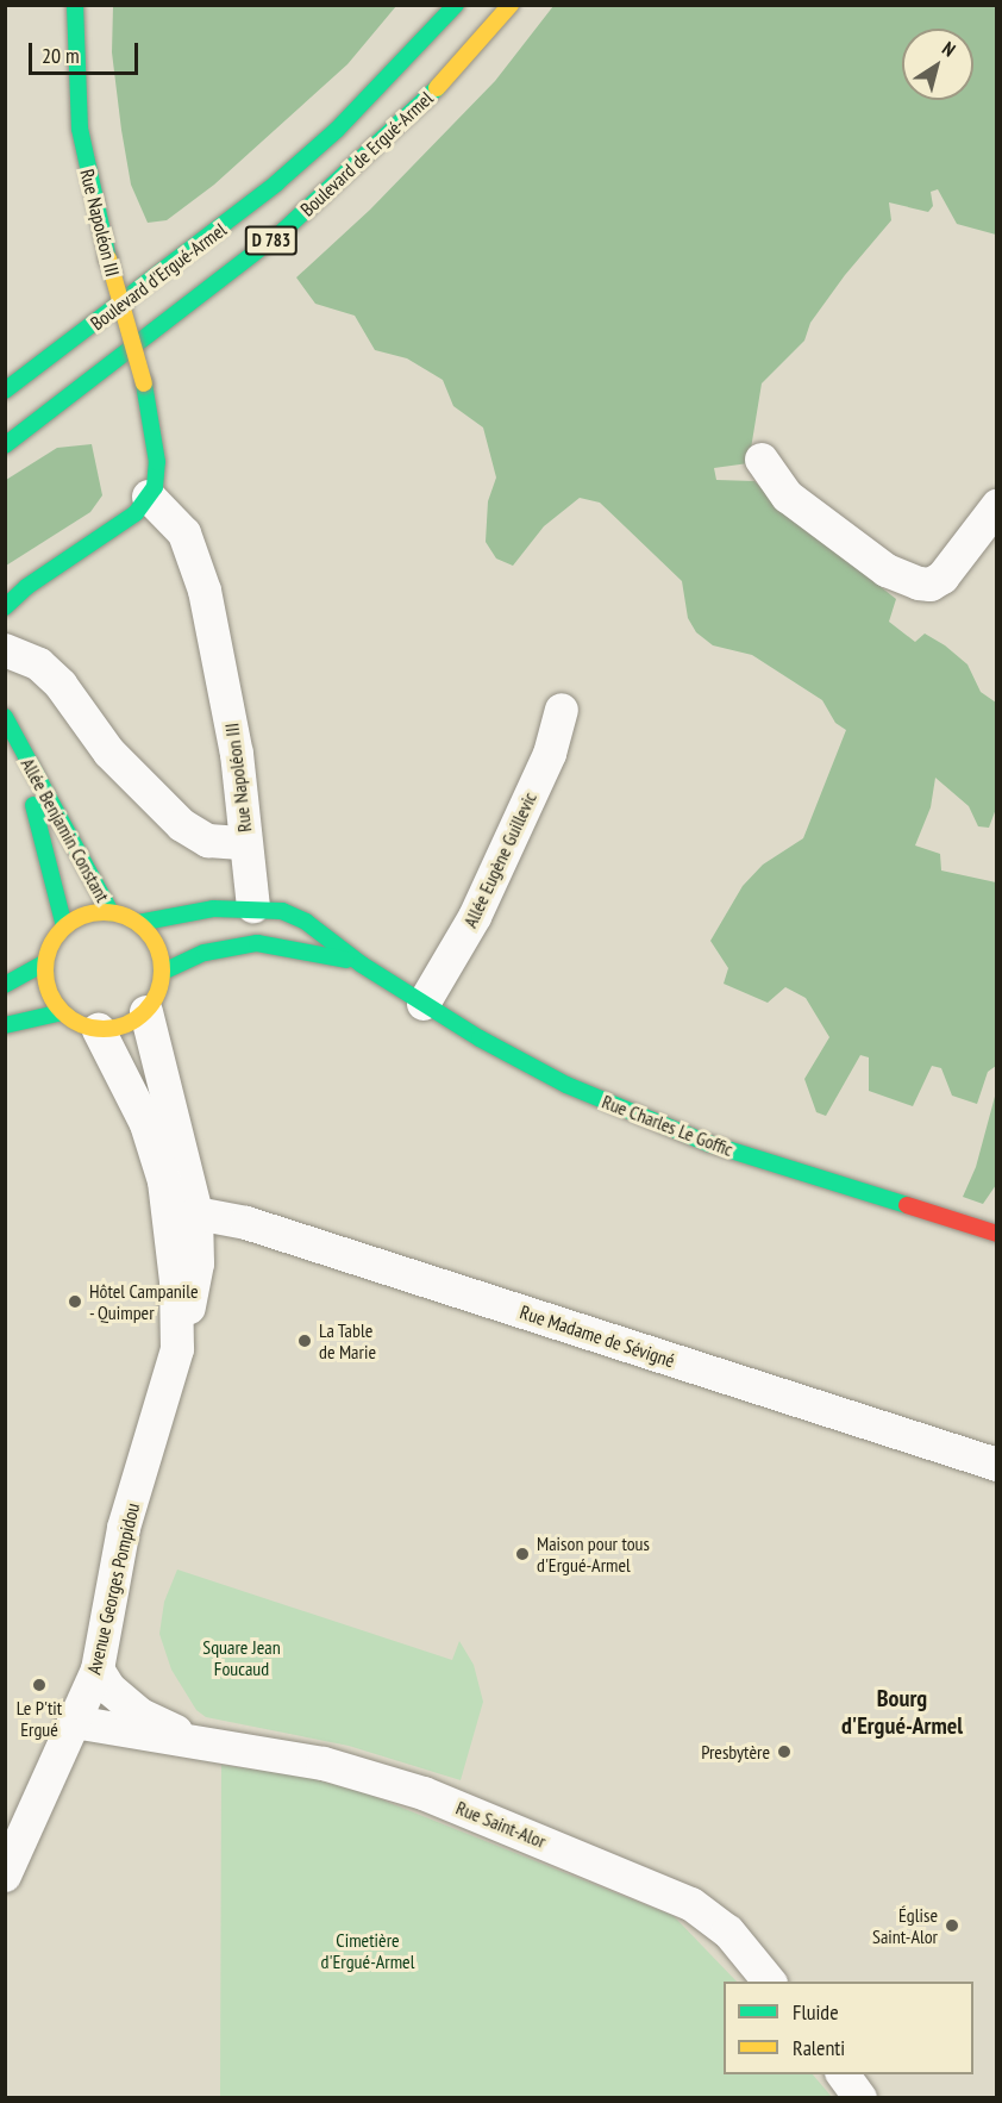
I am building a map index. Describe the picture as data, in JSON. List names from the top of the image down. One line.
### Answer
{"streets":{"street":["Boulevard de Ergué-Armel","Rue Napoléon III","D 783","Boulevard d'Ergué-Armel","Allée Benjamin Constant","Allée Eugène Guillevic","Rue Charles Le Goffic","Rue Madame de Sévigné","Avenue Georges Pompidou","Rue Saint-Alor"]},"crossings":[["Rue Napoléon III","Rue Charles Le Goffic"],["Allée Benjamin Constant","Rue Charles Le Goffic"],["Allée Benjamin Constant","Avenue Georges Pompidou"],["Allée Eugène Guillevic","Rue Charles Le Goffic"],["Rue Charles Le Goffic","Avenue Georges Pompidou"],["Rue Madame de Sévigné","Avenue Georges Pompidou"],["Avenue Georges Pompidou","Rue Saint-Alor"]],"districts":["Bourg d'Ergué-Armel"],"parks":["Square Jean Foucaud","Cimetière d'Ergué-Armel"],"places":["Hôtel Campanile - Quimper","La Table de Marie","Maison pour tous d'Ergué-Armel","Le P'tit Ergué","Presbytère","Église Saint-Alor"],"legend":["Fluide","Ralenti"],"scale_bar":"20 m","north":"top right"}
